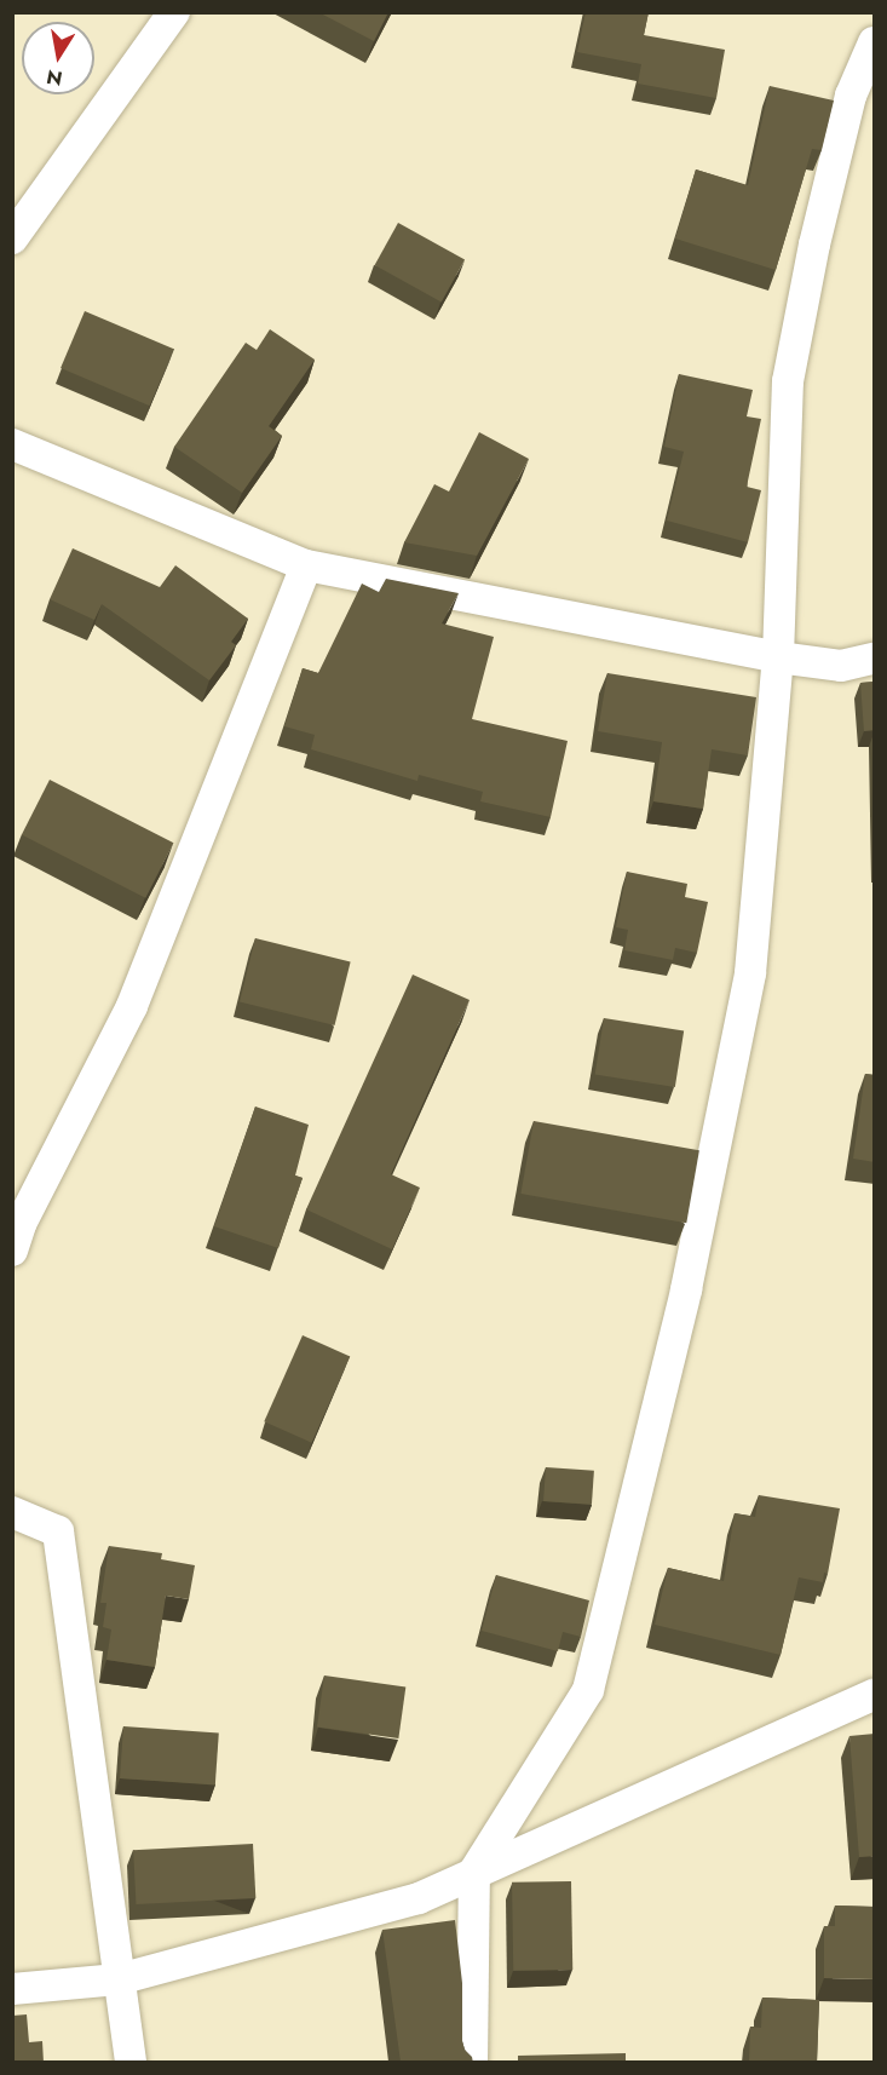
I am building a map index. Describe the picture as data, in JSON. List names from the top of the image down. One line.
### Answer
{"north":"bottom"}
